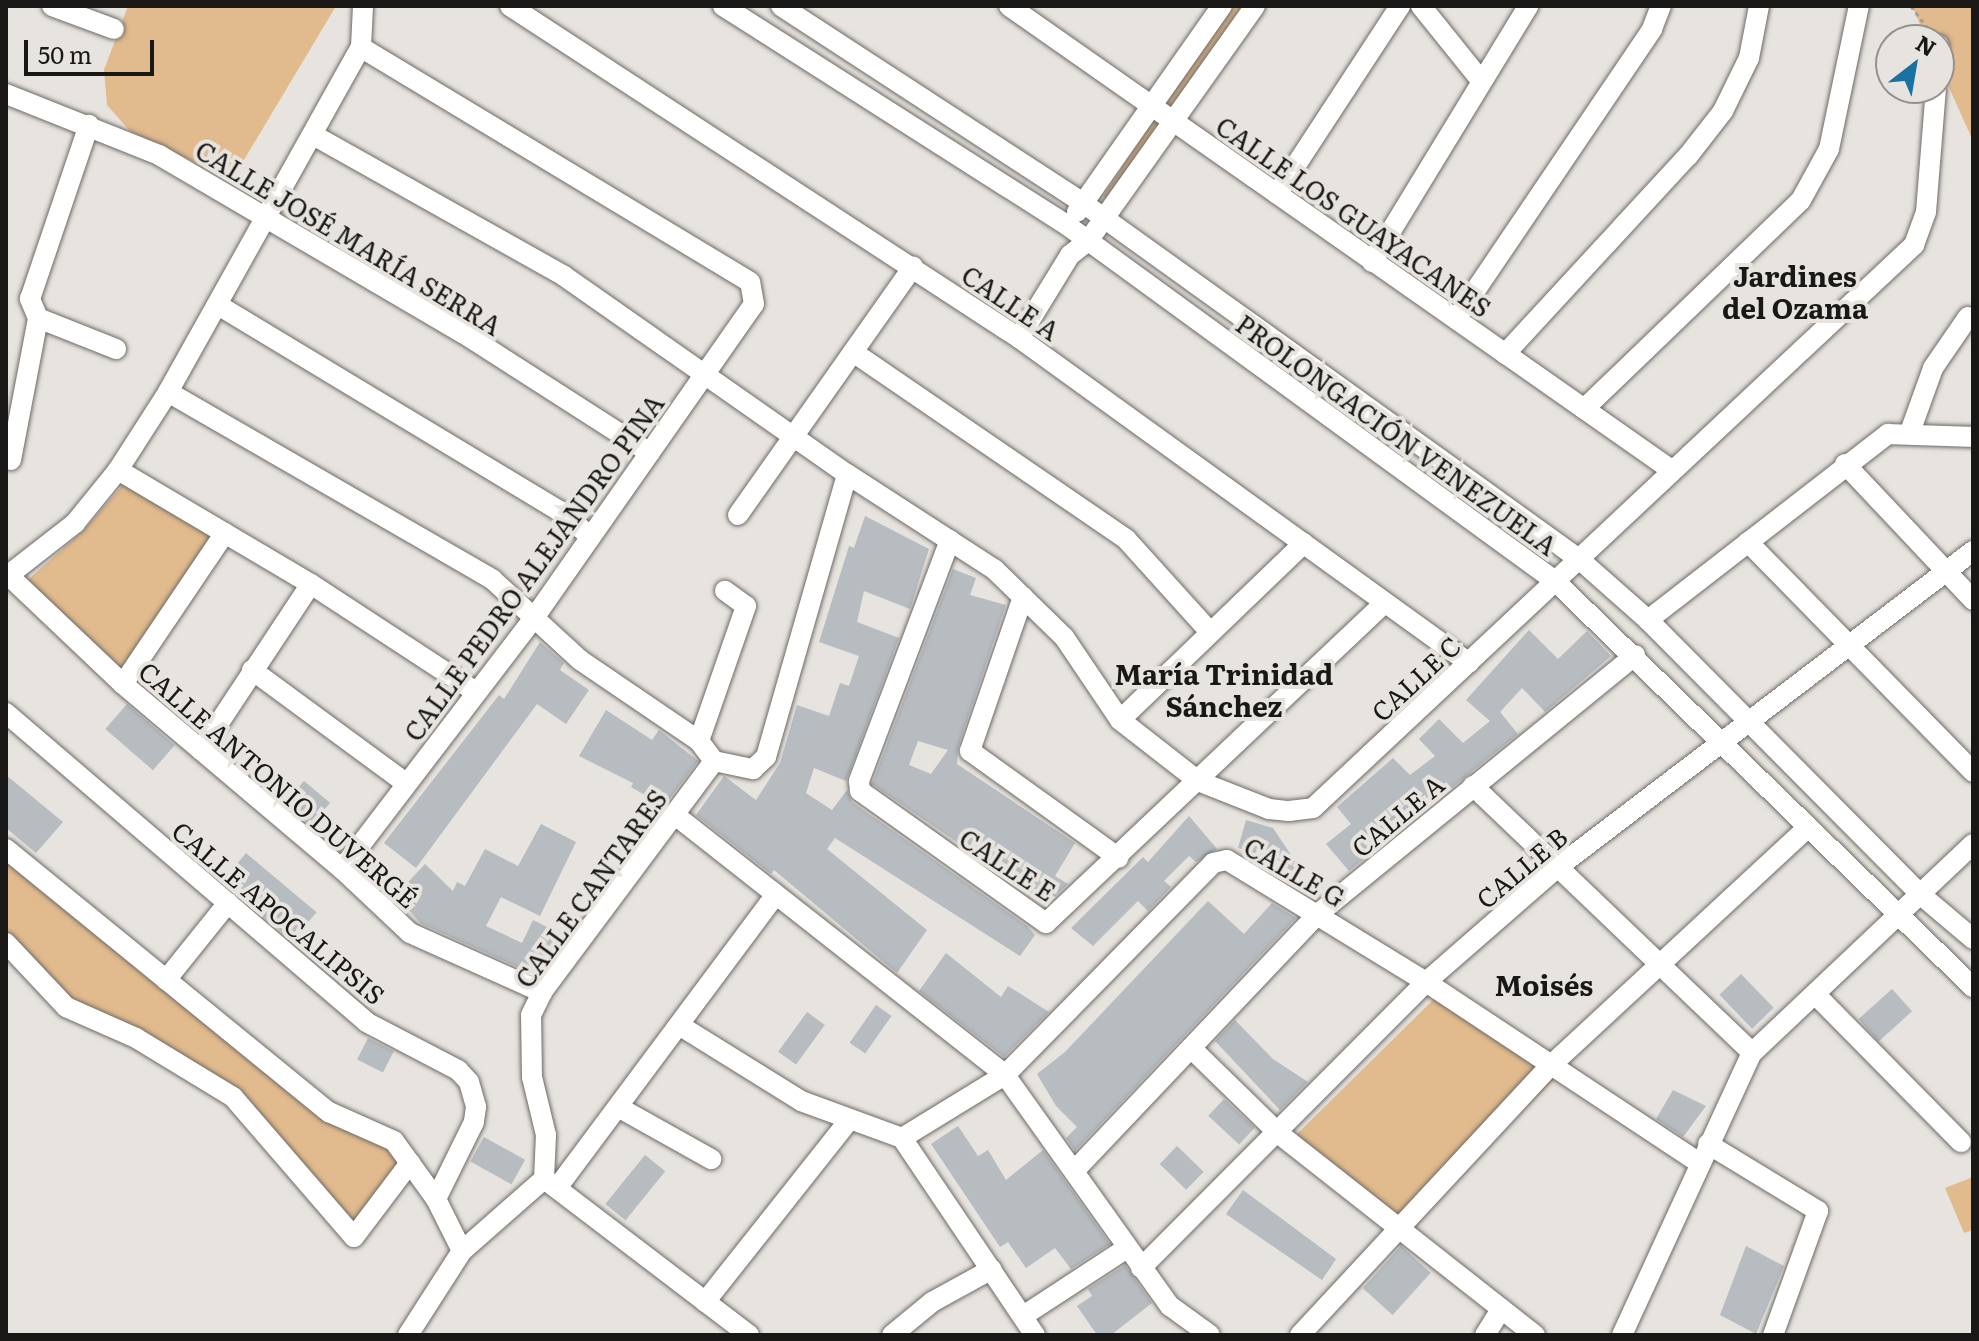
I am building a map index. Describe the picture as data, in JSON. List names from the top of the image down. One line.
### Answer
{"streets":{"street":["CALLE LOS GUAYACANES","CALLE JOSÉ MARÍA SERRA","CALLE A","PROLONGACIÓN VENEZUELA","CALLE PEDRO ALEJANDRO PINA","CALLE C","CALLE ANTONIO DUVERGÉ","CALLE E","CALLE B","CALLE G","CALLE CANTARES","CALLE APOCALIPSIS"]},"crossings":[["CALLE LOS GUAYACANES","CALLE C"],["CALLE JOSÉ MARÍA SERRA","CALLE PEDRO ALEJANDRO PINA"],["CALLE A","PROLONGACIÓN VENEZUELA"],["CALLE A","CALLE C"],["CALLE A","CALLE E"],["CALLE A","CALLE G"],["PROLONGACIÓN VENEZUELA","CALLE C"],["PROLONGACIÓN VENEZUELA","CALLE B"],["CALLE PEDRO ALEJANDRO PINA","CALLE C"],["CALLE PEDRO ALEJANDRO PINA","CALLE ANTONIO DUVERGÉ"],["CALLE C","CALLE E"],["CALLE ANTONIO DUVERGÉ","CALLE CANTARES"],["CALLE B","CALLE G"]],"districts":["Jardines del Ozama","María Trinidad Sánchez","Moisés"],"scale_bar":"50 m","north":"top right"}
